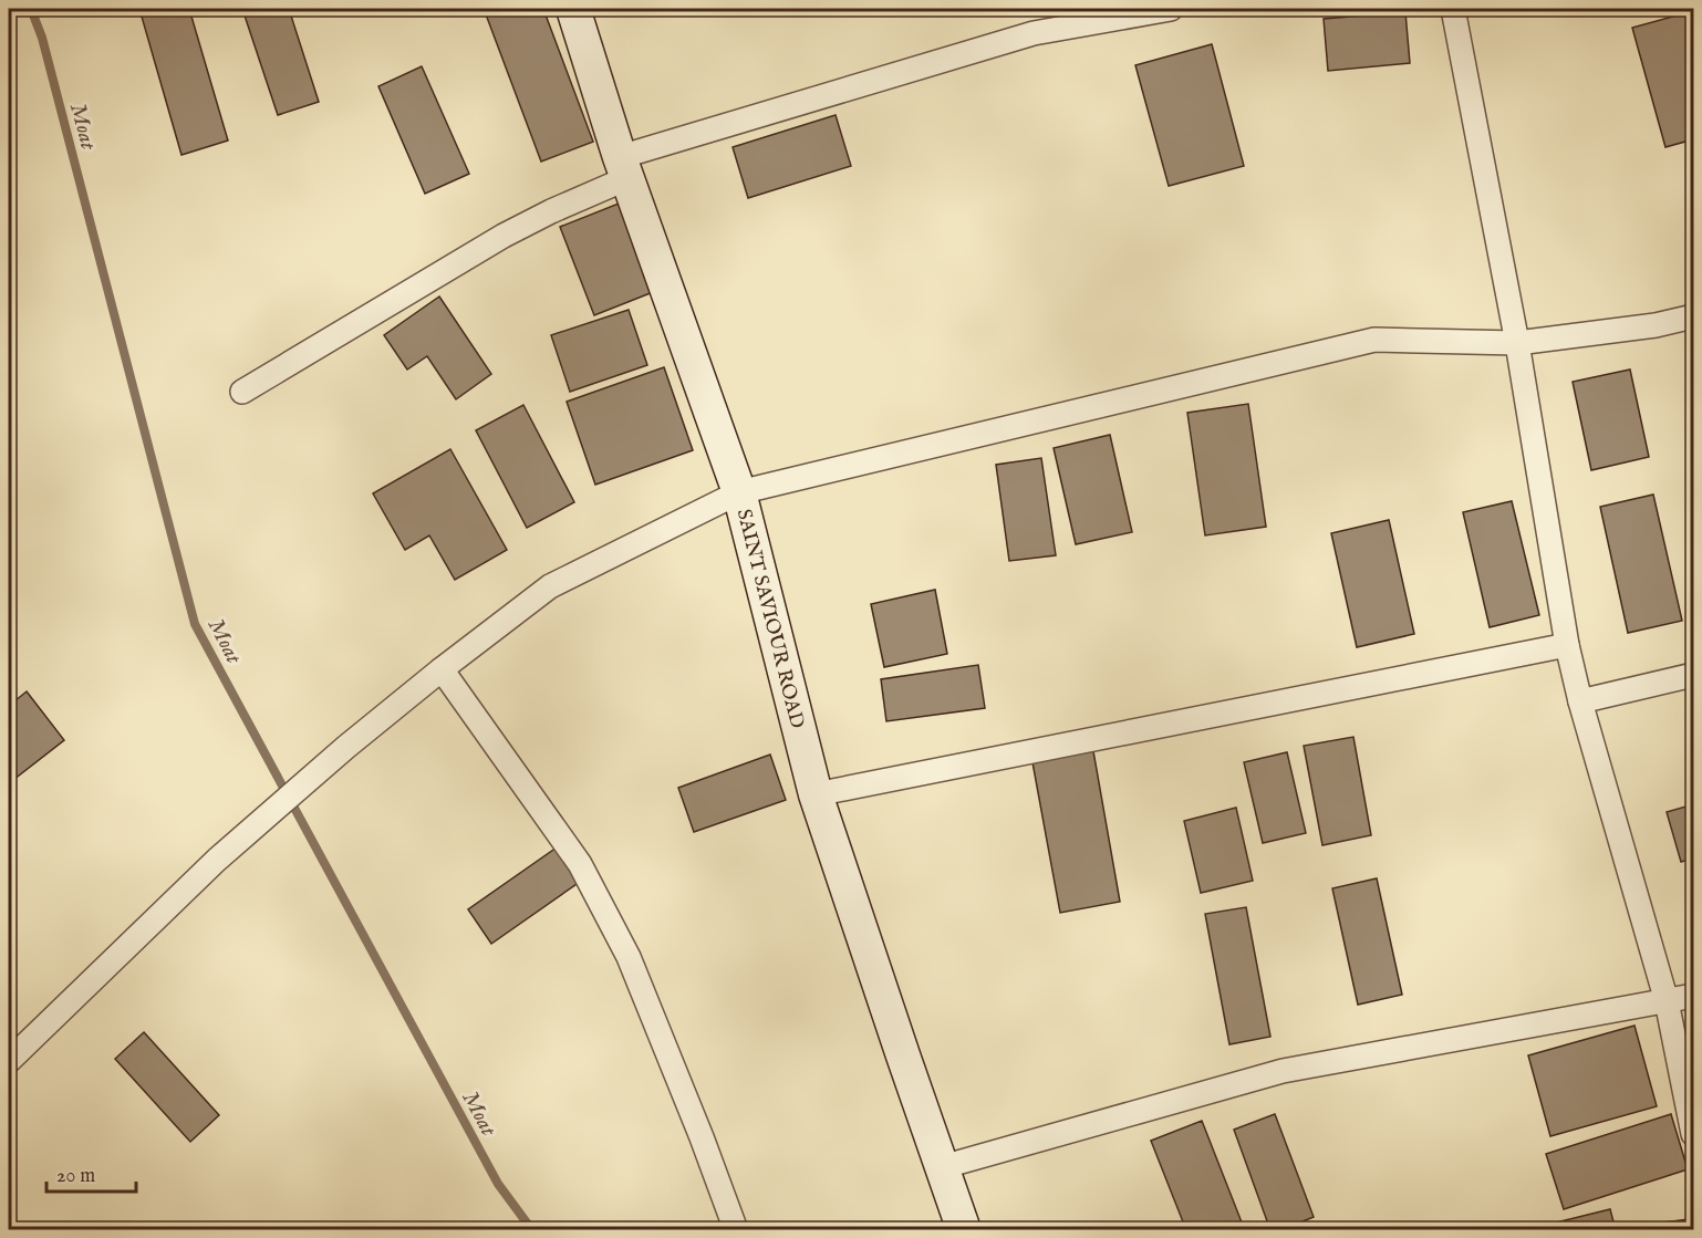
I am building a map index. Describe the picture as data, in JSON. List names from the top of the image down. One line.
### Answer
{"streets":{"street":["SAINT SAVIOUR ROAD"]},"water":["Moat"],"scale_bar":"20 m"}
